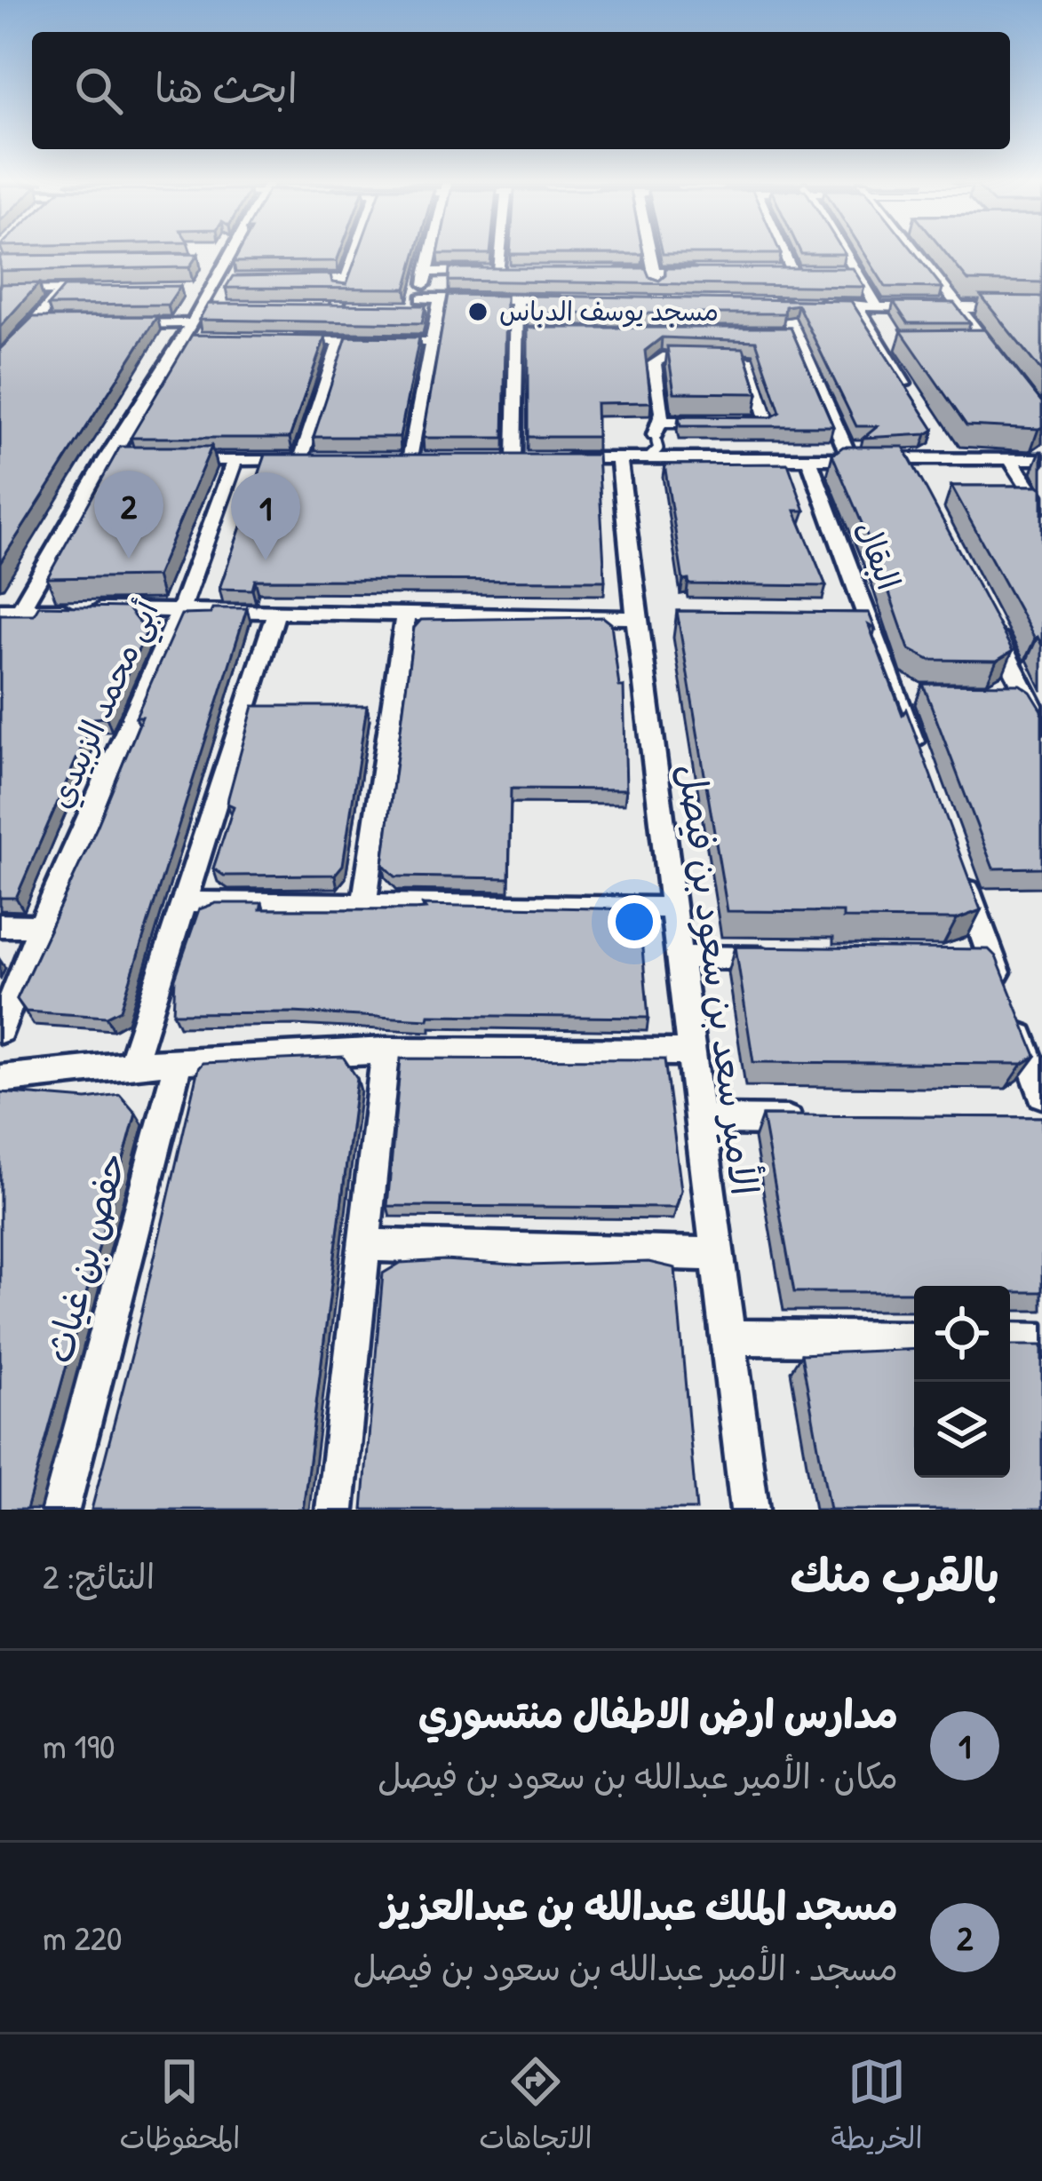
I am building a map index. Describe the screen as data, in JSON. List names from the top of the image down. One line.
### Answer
{"streets":{"street":["البقال","أبي محمد الزبيدي","الأمير سعد بن سعود بن فيصل","حفص بن غياث"]},"places":["مسجد يوسف الدباس"],"page":{"search":"ابحث هنا","pins":["2","1"],"heading":["بالقرب منك","النتائج: 2"],"list":[{"mark":"1","name":"مدارس ارض الاطفال منتسوري","note":"مكان · الأمير عبدالله بن سعود بن فيصل","value":"190 m"},{"mark":"2","name":"مسجد الملك عبدالله بن عبدالعزيز","note":"مسجد · الأمير عبدالله بن سعود بن فيصل","value":"220 m"}],"nav":["الخريطة","الاتجاهات","المحفوظات"]}}
